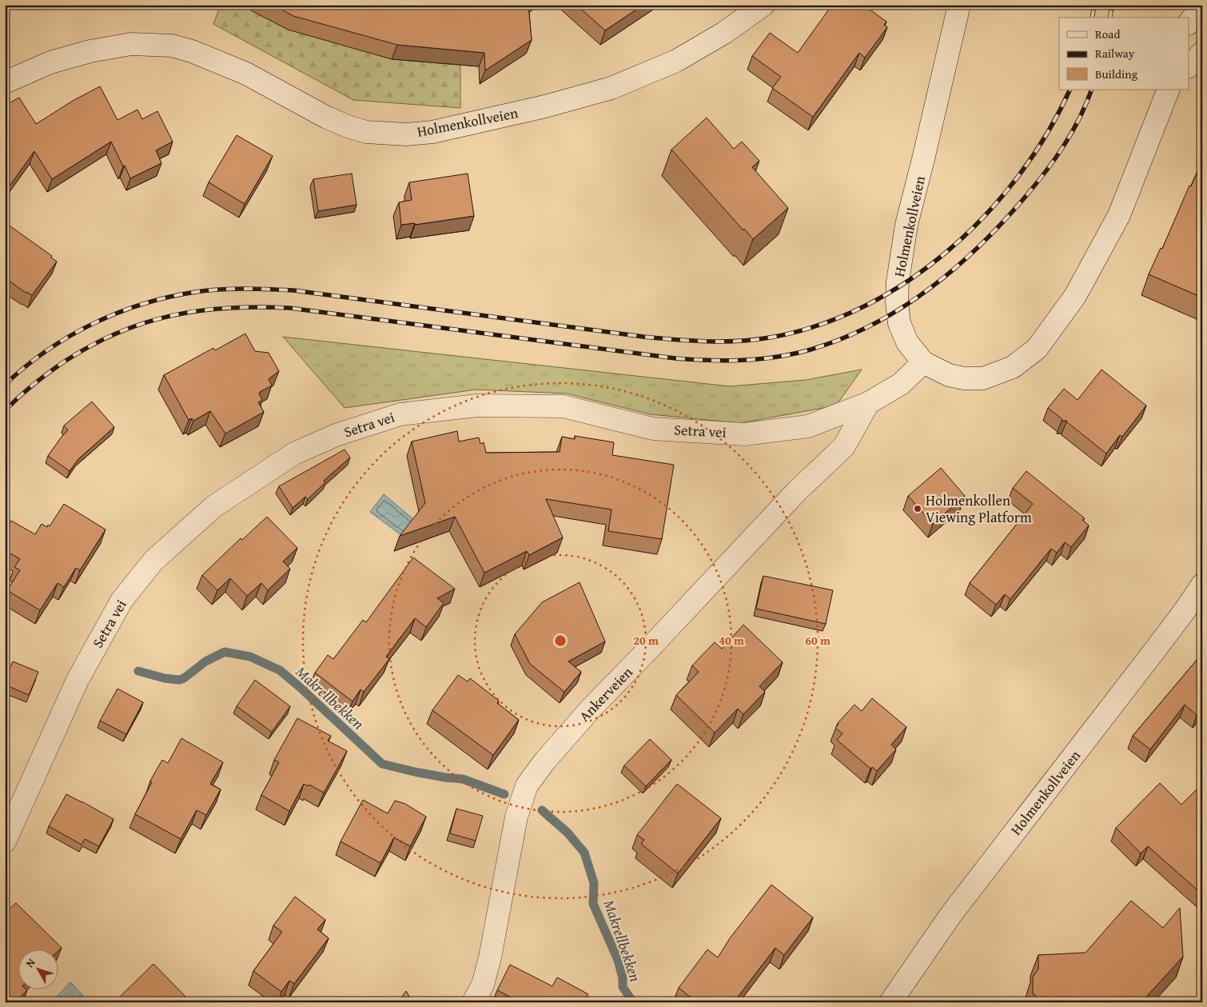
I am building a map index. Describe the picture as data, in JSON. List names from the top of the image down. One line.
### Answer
{"streets":{"main road":["Holmenkollveien","Setra vei","Ankerveien"]},"crossings":[["Holmenkollveien","Setra vei"],["Setra vei","Ankerveien"]],"water":["Makrellbekken"],"places":["Holmenkollen Viewing Platform"],"legend":["Road","Railway","Building"],"north":"top left","rings":["20 m","40 m","60 m"]}
